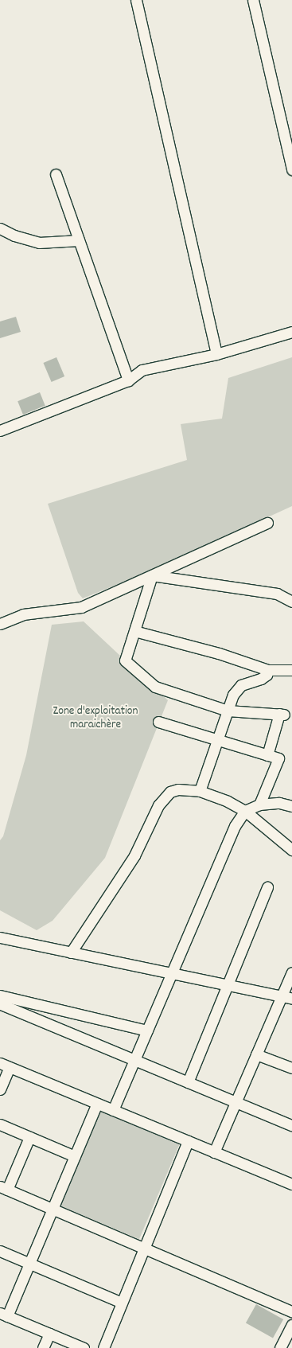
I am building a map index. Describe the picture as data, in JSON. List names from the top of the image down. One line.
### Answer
{"parks":["Zone d'exploitation maraichère"]}
